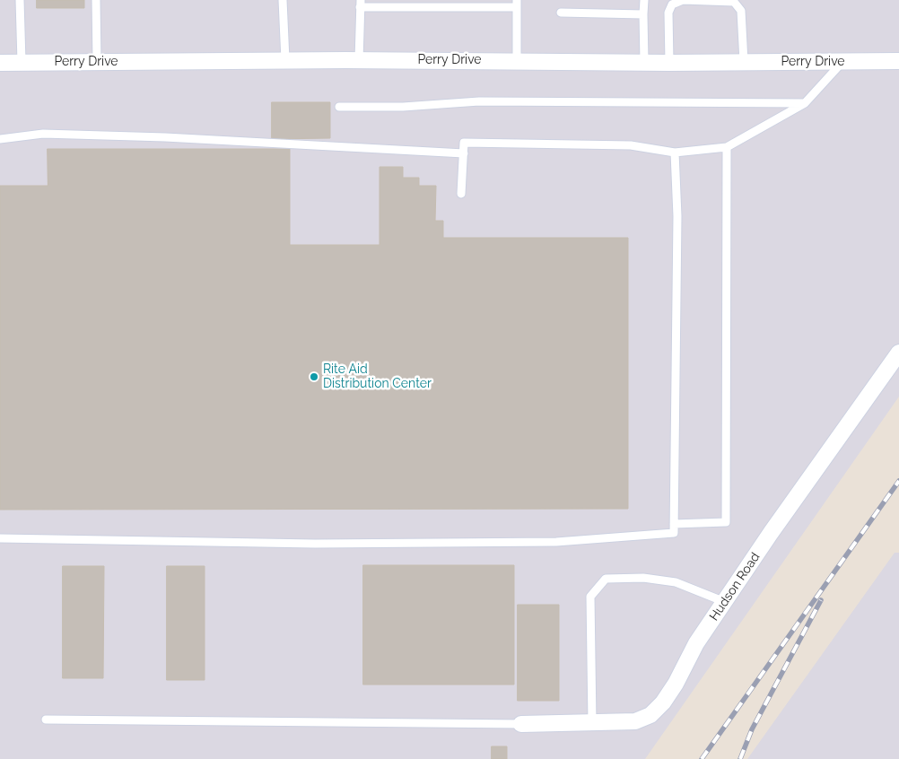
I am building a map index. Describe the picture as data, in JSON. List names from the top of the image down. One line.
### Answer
{"streets":{"street":["Perry Drive","Hudson Road"]},"places":["Rite Aid Distribution Center"]}
